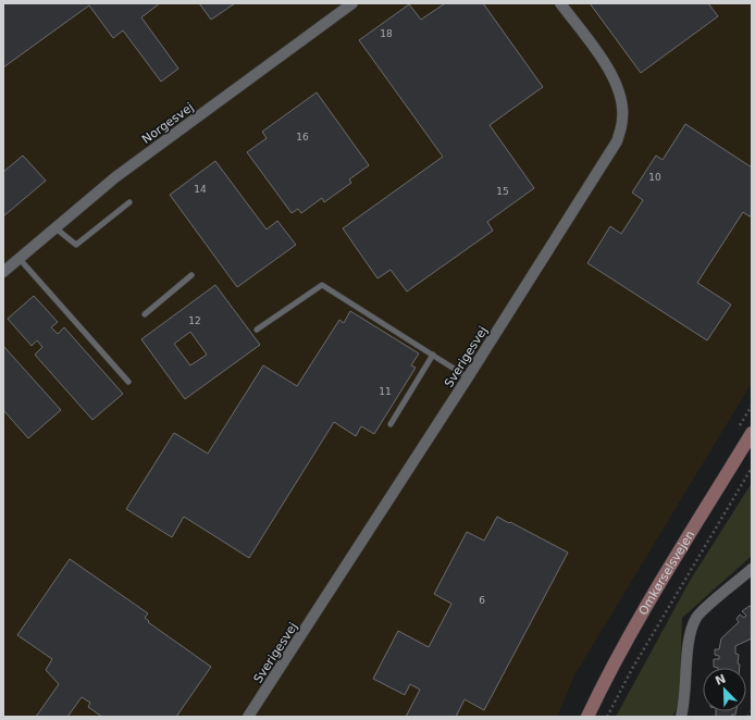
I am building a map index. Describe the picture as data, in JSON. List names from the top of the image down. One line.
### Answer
{"streets":{"main road":["Omkørselsvejen"],"street":["Norgesvej","Sverigesvej"]},"house_numbers":["18","16","10","14","15","12","11","6"],"north":"top left"}
